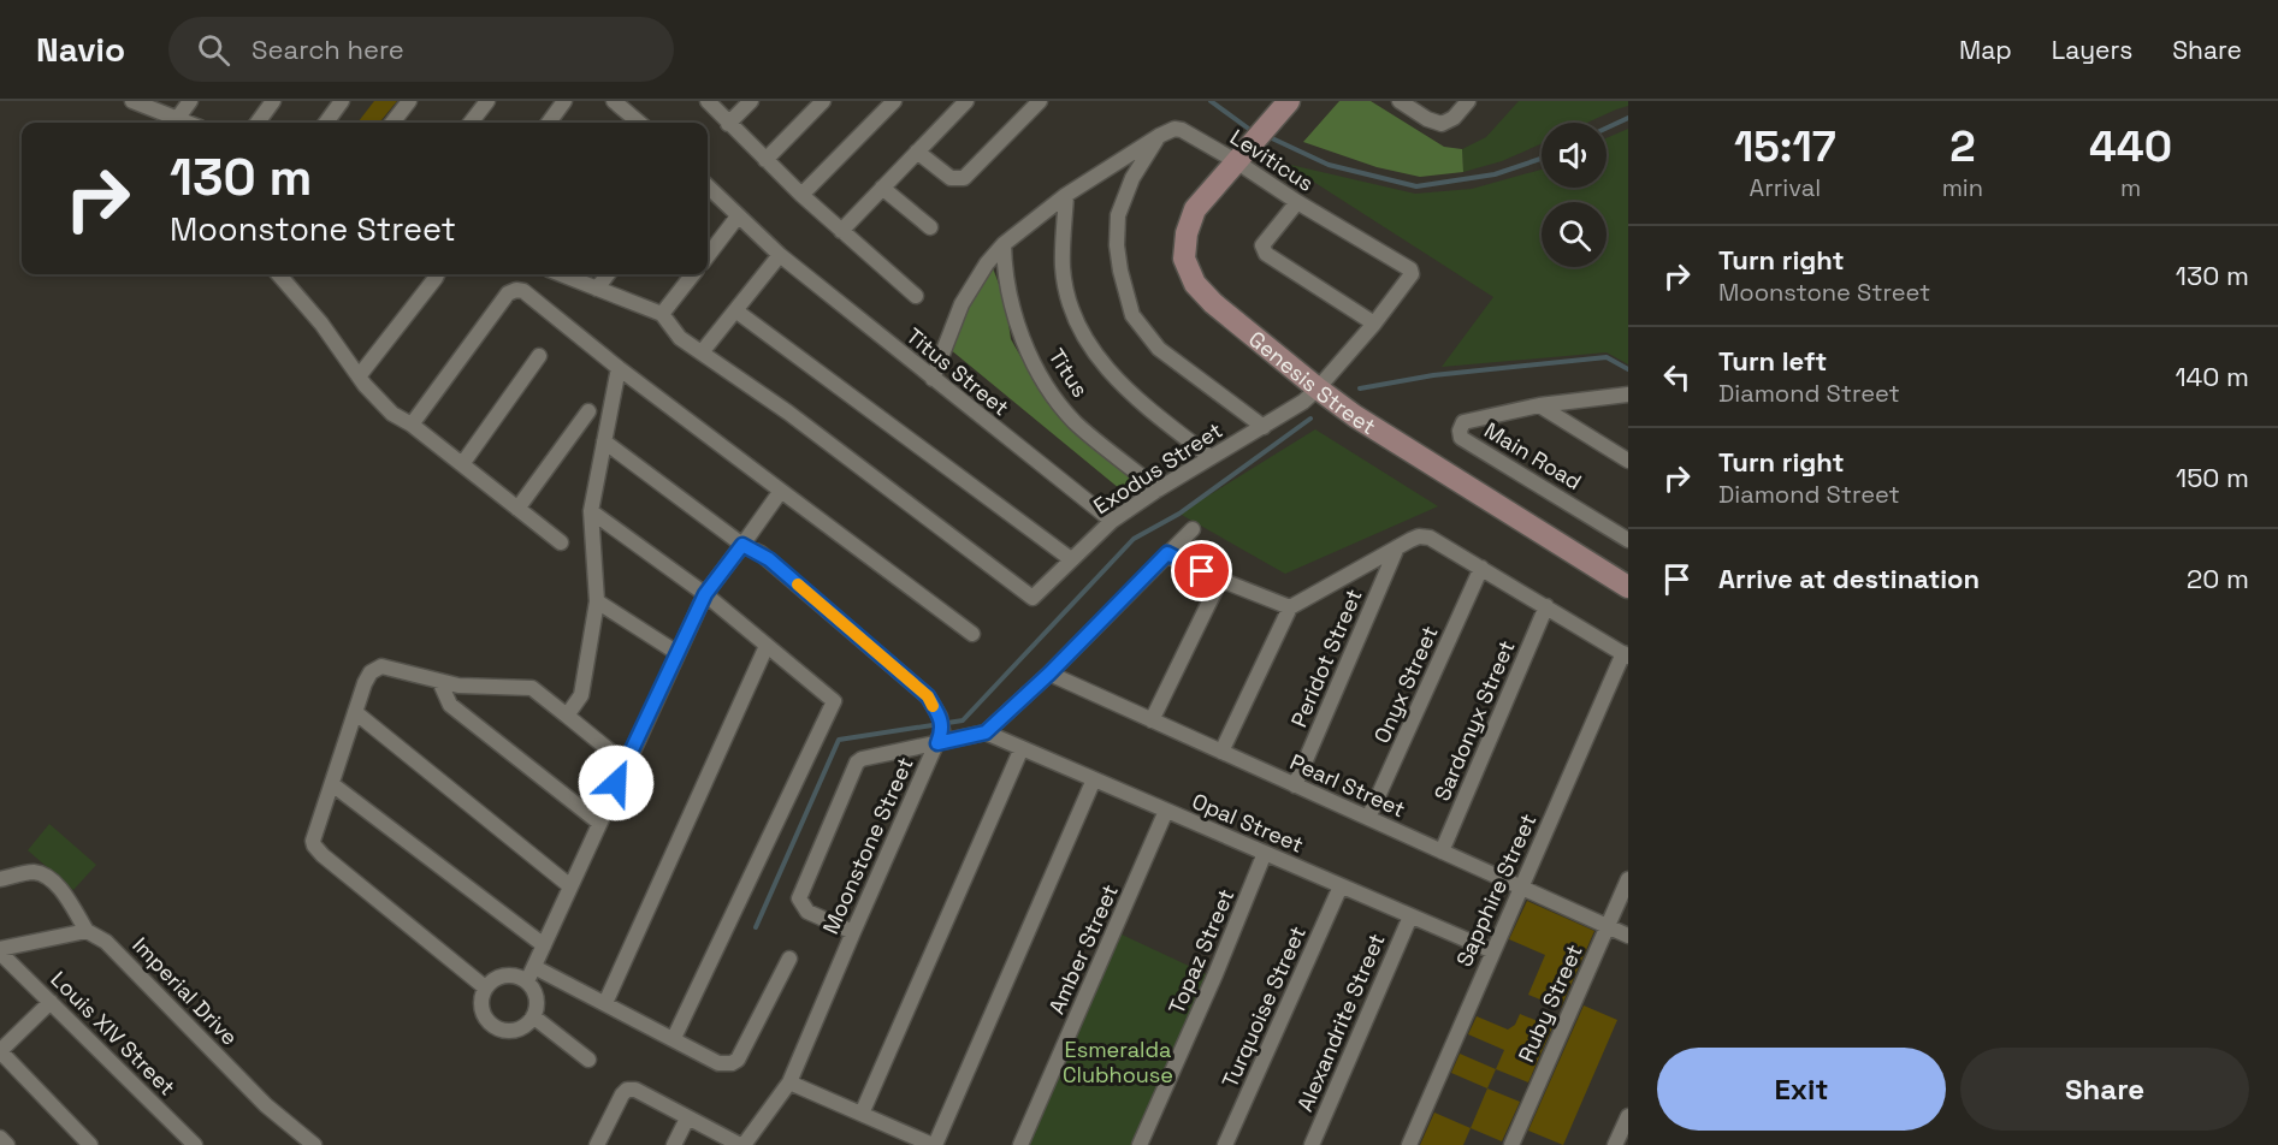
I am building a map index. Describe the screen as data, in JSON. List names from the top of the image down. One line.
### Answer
{"streets":{"street":["Leviticus","Titus Street","Titus","Genesis Street","Main Road","Exodus Street","Peridot Street","Onyx Street","Sardonyx Street","Pearl Street","Opal Street","Moonstone Street","Sapphire Street","Amber Street","Topaz Street","Imperial Drive","Ruby Street","Turquoise Street","Alexandrite Street","Louis XIV Street"]},"crossings":[["Leviticus","Genesis Street"],["Leviticus","Exodus Street"],["Titus Street","Exodus Street"],["Titus","Exodus Street"],["Genesis Street","Exodus Street"],["Peridot Street","Pearl Street"],["Onyx Street","Pearl Street"],["Sardonyx Street","Pearl Street"],["Pearl Street","Sapphire Street"],["Pearl Street","Ruby Street"],["Opal Street","Sapphire Street"],["Opal Street","Amber Street"],["Opal Street","Topaz Street"],["Opal Street","Turquoise Street"],["Opal Street","Alexandrite Street"]],"parks":["Esmeralda Clubhouse"],"page":{"header":"Navio","search":"Search here","nav":["Map","Layers","Share"],"eta":["15:17","Arrival","2","min","440","m"],"turn":["130 m","Moonstone Street"],"list":[{"name":"Turn right","note":"Moonstone Street","value":"130 m"},{"name":"Turn left","note":"Diamond Street","value":"140 m"},{"name":"Turn right","note":"Diamond Street","value":"150 m"},{"name":"Arrive at destination","value":"20 m"}],"buttons":["Exit","Share"]}}
